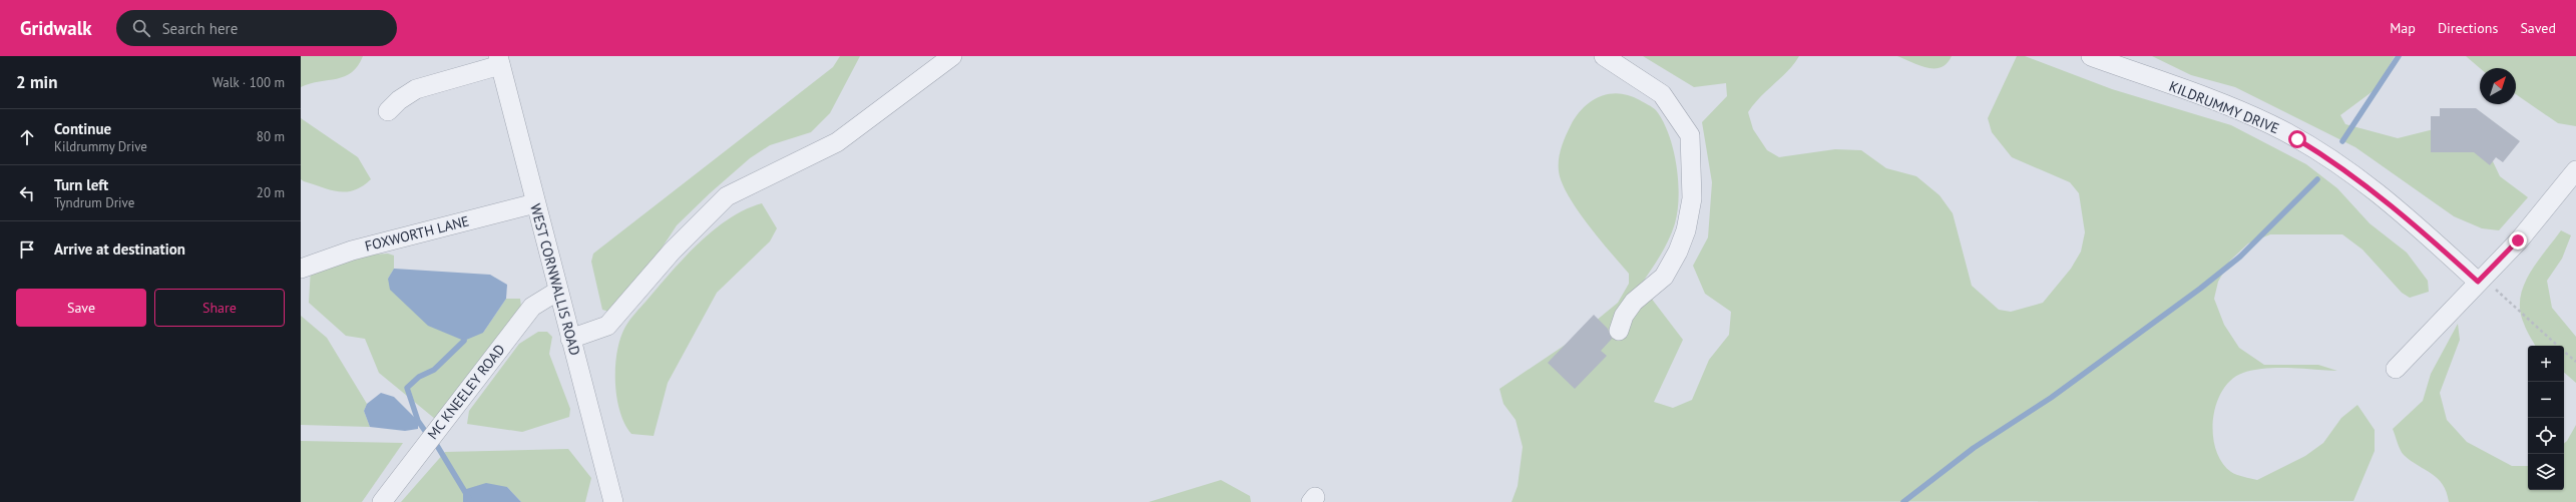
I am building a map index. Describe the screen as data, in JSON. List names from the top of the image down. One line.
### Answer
{"streets":{"street":["KILDRUMMY DRIVE","FOXWORTH LANE","WEST CORNWALLIS ROAD","MC KNEELEY ROAD"]},"crossings":[["FOXWORTH LANE","WEST CORNWALLIS ROAD"],["WEST CORNWALLIS ROAD","MC KNEELEY ROAD"]],"north":"top right","page":{"header":"Gridwalk","search":"Search here","nav":["Map","Directions","Saved"],"heading":["2 min","Walk · 100 m"],"list":[["Continue","Kildrummy Drive","80 m"],["Turn left","Tyndrum Drive","20 m"],"Arrive at destination"],"buttons":["Save","Share"],"map_buttons":["+","−"]}}
